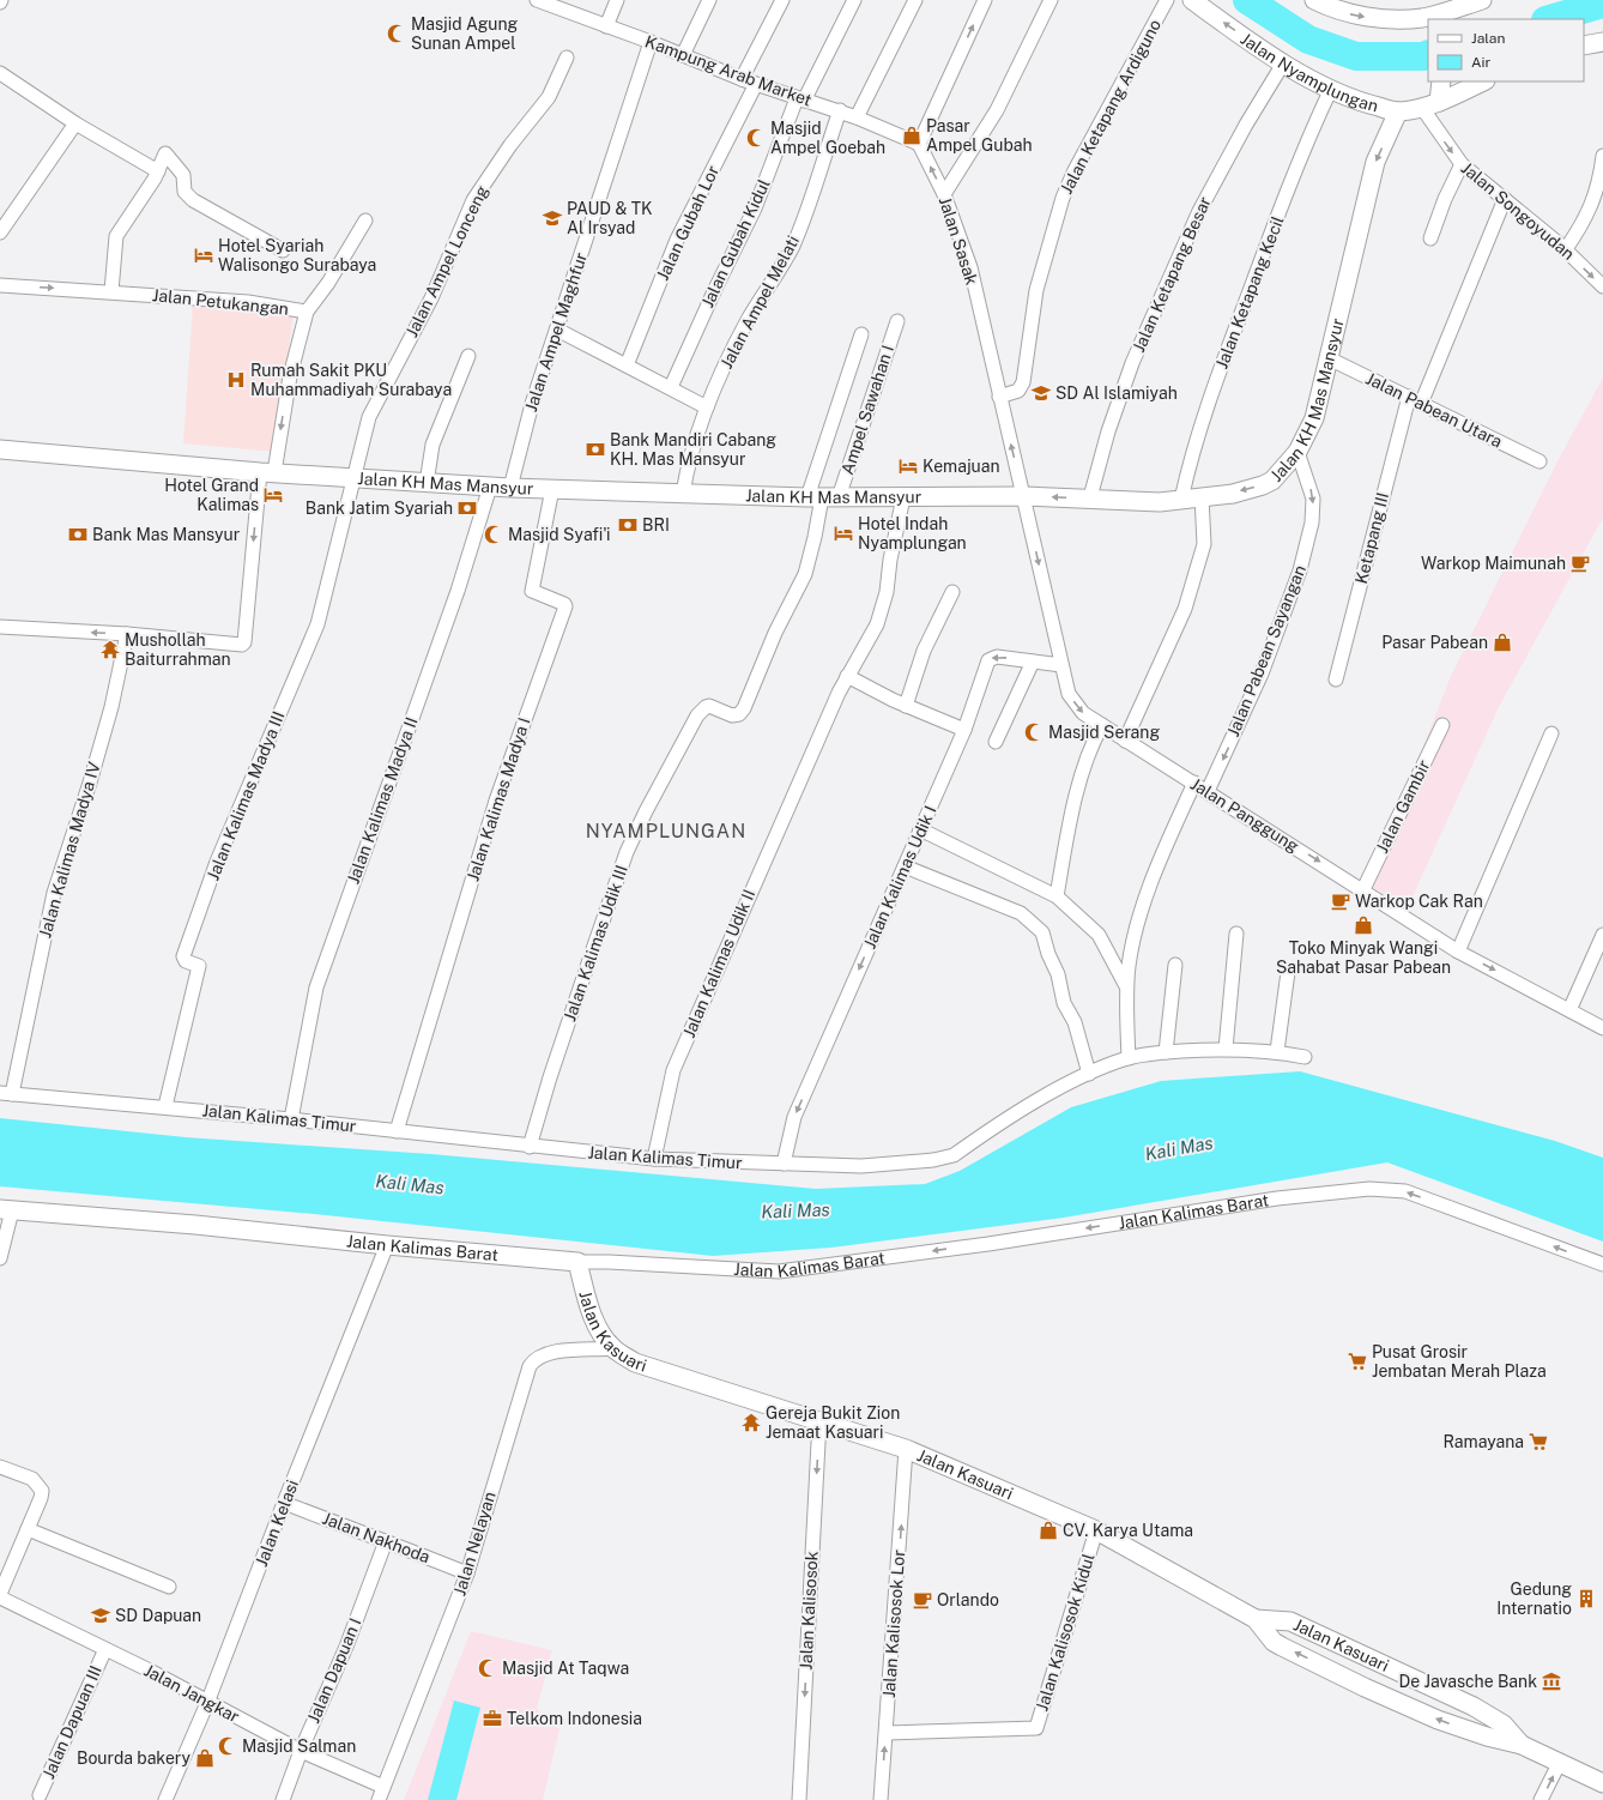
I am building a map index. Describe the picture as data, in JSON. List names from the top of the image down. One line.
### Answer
{"streets":{"street":["Kampung Arab Market","Jalan Nyamplungan","Jalan Ketapang Ardiguno","Jalan Songoyudan","Jalan Gubah Lor","Jalan Sasak","Jalan Gubah Kidul","Jalan Ampel Lonceng","Jalan Ketapang Besar","Jalan Ketapang Kecil","Jalan Petukangan","Jalan Ampel Melati","Jalan Ampel Maghfur","Jalan KH Mas Mansyur","Ampel Sawahan I","Jalan Pabean Utara","Ketapang III","Jalan Pabean Sayangan","Jalan Kalimas Madya III","Jalan Kalimas Madya I","Jalan Kalimas Madya II","Jalan Gambir","Jalan Panggung","Jalan Kalimas Madya IV","Jalan Kalimas Udik I","Jalan Kalimas Udik III","Jalan Kalimas Udik II","Jalan Kalimas Timur","Jalan Kalimas Barat","Jalan Kasuari","Jalan Kelasi","Jalan Nakhoda","Jalan Nelayan","Jalan Kalisosok","Jalan Kalisosok Lor","Jalan Kalisosok Kidul","Jalan Dapuan I","Jalan Jangkar","Jalan Dapuan III"]},"crossings":[["Kampung Arab Market","Jalan Gubah Lor"],["Kampung Arab Market","Jalan Sasak"],["Kampung Arab Market","Jalan Gubah Kidul"],["Kampung Arab Market","Jalan Ampel Melati"],["Kampung Arab Market","Jalan Ampel Maghfur"],["Jalan Nyamplungan","Jalan Songoyudan"],["Jalan Nyamplungan","Jalan Ketapang Besar"],["Jalan Nyamplungan","Jalan Ketapang Kecil"],["Jalan Nyamplungan","Jalan KH Mas Mansyur"],["Jalan Ketapang Ardiguno","Jalan Sasak"],["Jalan Sasak","Jalan KH Mas Mansyur"],["Jalan Sasak","Jalan Panggung"],["Jalan Ampel Lonceng","Jalan KH Mas Mansyur"],["Jalan Ampel Lonceng","Jalan Kalimas Madya III"],["Jalan Ketapang Besar","Jalan KH Mas Mansyur"],["Jalan Ketapang Kecil","Jalan KH Mas Mansyur"],["Jalan Petukangan","Jalan KH Mas Mansyur"],["Jalan Petukangan","Jalan Kalimas Madya IV"],["Jalan Ampel Melati","Jalan KH Mas Mansyur"],["Jalan Ampel Maghfur","Jalan KH Mas Mansyur"],["Jalan KH Mas Mansyur","Ampel Sawahan I"],["Jalan KH Mas Mansyur","Jalan Pabean Utara"],["Jalan KH Mas Mansyur","Jalan Pabean Sayangan"],["Jalan KH Mas Mansyur","Jalan Kalimas Madya III"],["Jalan KH Mas Mansyur","Jalan Kalimas Madya I"],["Jalan KH Mas Mansyur","Jalan Kalimas Madya II"],["Jalan KH Mas Mansyur","Jalan Panggung"],["Jalan KH Mas Mansyur","Jalan Kalimas Udik III"],["Jalan KH Mas Mansyur","Jalan Kalimas Udik II"],["Ampel Sawahan I","Jalan Kalimas Udik III"],["Jalan Pabean Utara","Ketapang III"],["Jalan Pabean Sayangan","Jalan Panggung"],["Jalan Kalimas Madya III","Jalan Kalimas Timur"],["Jalan Kalimas Madya I","Jalan Kalimas Timur"],["Jalan Kalimas Madya II","Jalan Kalimas Timur"],["Jalan Gambir","Jalan Panggung"],["Jalan Panggung","Jalan Kalimas Udik I"],["Jalan Kalimas Madya IV","Jalan Kalimas Timur"],["Jalan Kalimas Udik I","Jalan Kalimas Timur"],["Jalan Kalimas Udik III","Jalan Kalimas Timur"],["Jalan Kalimas Udik II","Jalan Kalimas Timur"],["Jalan Kalimas Barat","Jalan Kasuari"],["Jalan Kalimas Barat","Jalan Kelasi"],["Jalan Kasuari","Jalan Nelayan"],["Jalan Kasuari","Jalan Kalisosok"],["Jalan Kasuari","Jalan Kalisosok Lor"],["Jalan Kasuari","Jalan Kalisosok Kidul"],["Jalan Kelasi","Jalan Nakhoda"],["Jalan Kelasi","Jalan Jangkar"],["Jalan Nakhoda","Jalan Nelayan"],["Jalan Nakhoda","Jalan Dapuan I"],["Jalan Nelayan","Jalan Jangkar"],["Jalan Kalisosok Lor","Jalan Kalisosok Kidul"],["Jalan Dapuan I","Jalan Jangkar"],["Jalan Jangkar","Jalan Dapuan III"]],"one_way":["Jalan Songoyudan","Jalan Sasak","Jalan Panggung","Jalan Kalimas Barat","Jalan Kalisosok","Jalan Kalisosok Lor"],"districts":["NYAMPLUNGAN"],"water":["Kali Mas"],"places":{"mosque":["Masjid Agung Sunan Ampel","Masjid Ampel Goebah","Masjid Syafi'i","Masjid Serang","Masjid At Taqwa","Masjid Salman"],"shop":["Pasar Ampel Gubah","Pasar Pabean","Toko Minyak Wangi Sahabat Pasar Pabean","CV. Karya Utama","Bourda bakery"],"school or university":["PAUD & TK Al Irsyad","SD Al Islamiyah","SD Dapuan"],"hotel":["Hotel Syariah Walisongo Surabaya","Kemajuan","Hotel Grand Kalimas","Hotel Indah Nyamplungan"],"hospital":["Rumah Sakit PKU Muhammadiyah Surabaya"],"bank":["Bank Mandiri Cabang KH. Mas Mansyur","Bank Jatim Syariah","BRI","Bank Mas Mansyur"],"cafe":["Warkop Maimunah","Warkop Cak Ran","Orlando"],"temple":["Mushollah Baiturrahman","Gereja Bukit Zion Jemaat Kasuari"],"supermarket":["Pusat Grosir Jembatan Merah Plaza","Ramayana"],"building":["Gedung Internatio"],"museum":["De Javasche Bank"],"office":["Telkom Indonesia"]},"legend":["Jalan","Air"]}
